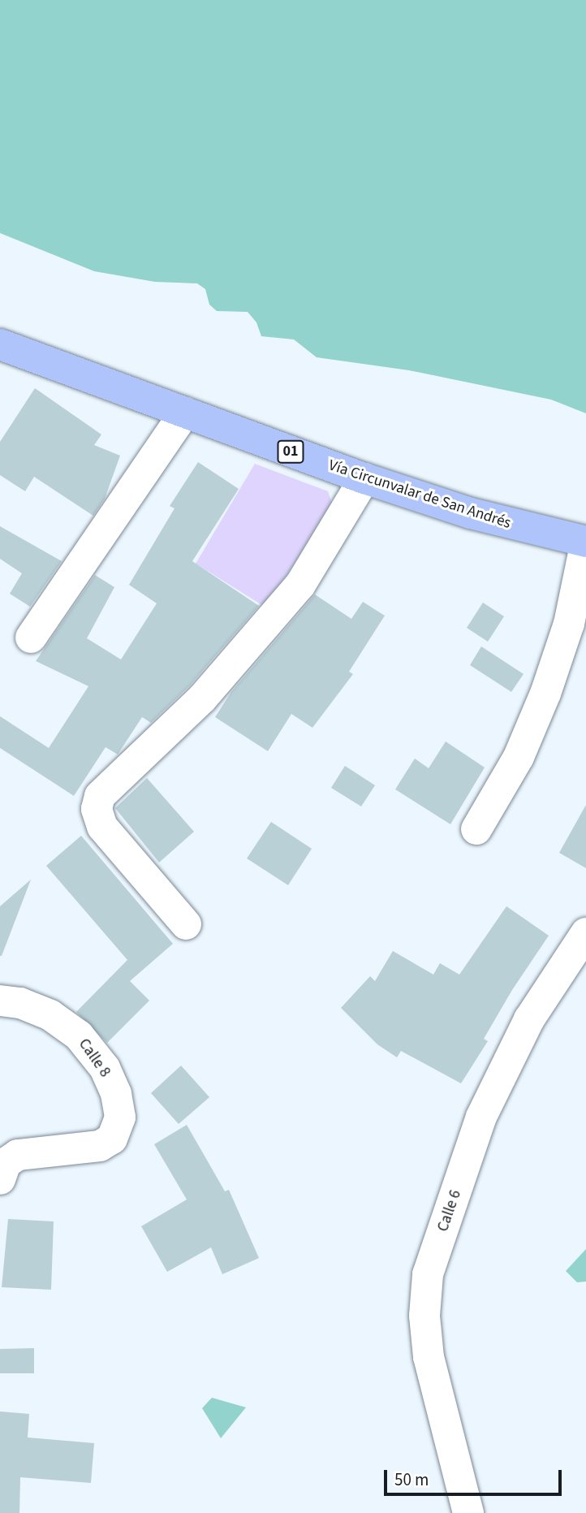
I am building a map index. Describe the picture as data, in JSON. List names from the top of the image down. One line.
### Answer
{"streets":{"highway":["01","Vía Circunvalar de San Andrés"],"street":["Calle 8","Calle 6"]},"scale_bar":"50 m"}
